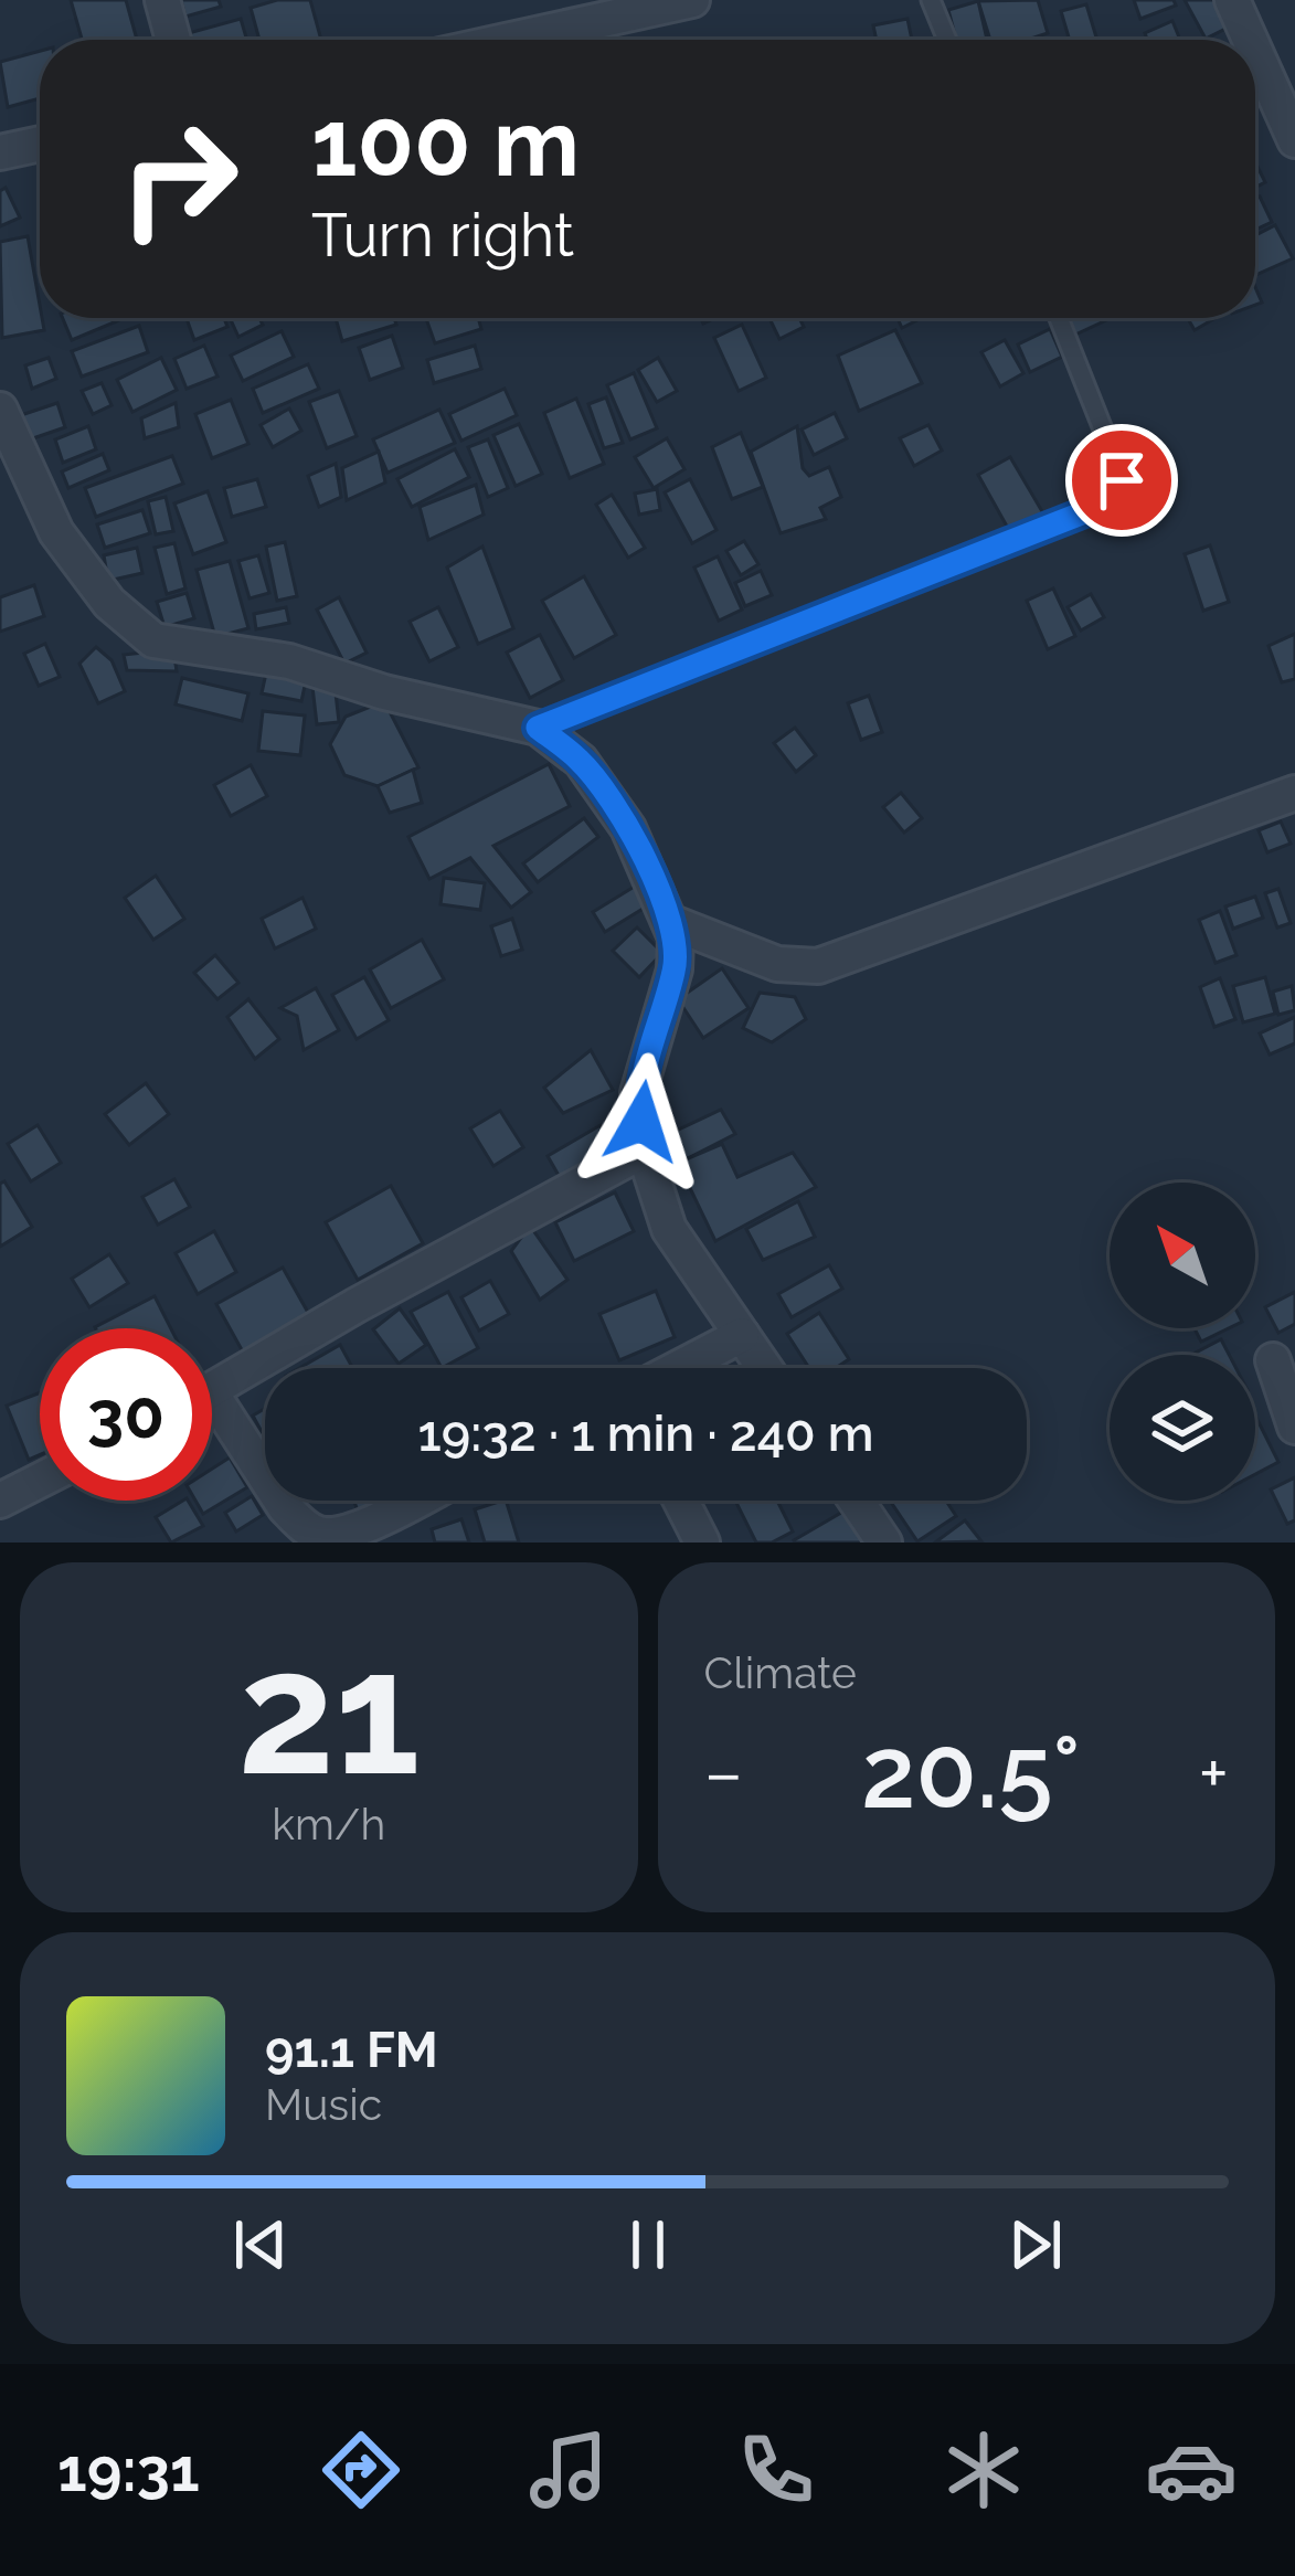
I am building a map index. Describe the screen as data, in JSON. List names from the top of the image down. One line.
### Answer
{"north":"top left","page":{"turn":["100 m","Turn right"],"limit":"30","trip":"19:32 · 1 min · 240 m","tile":[["21","km/h"],"Climate"],"heat":["−","20.5°","+"],"song":["91.1 FM","Music"],"tabs":"19:31"}}
